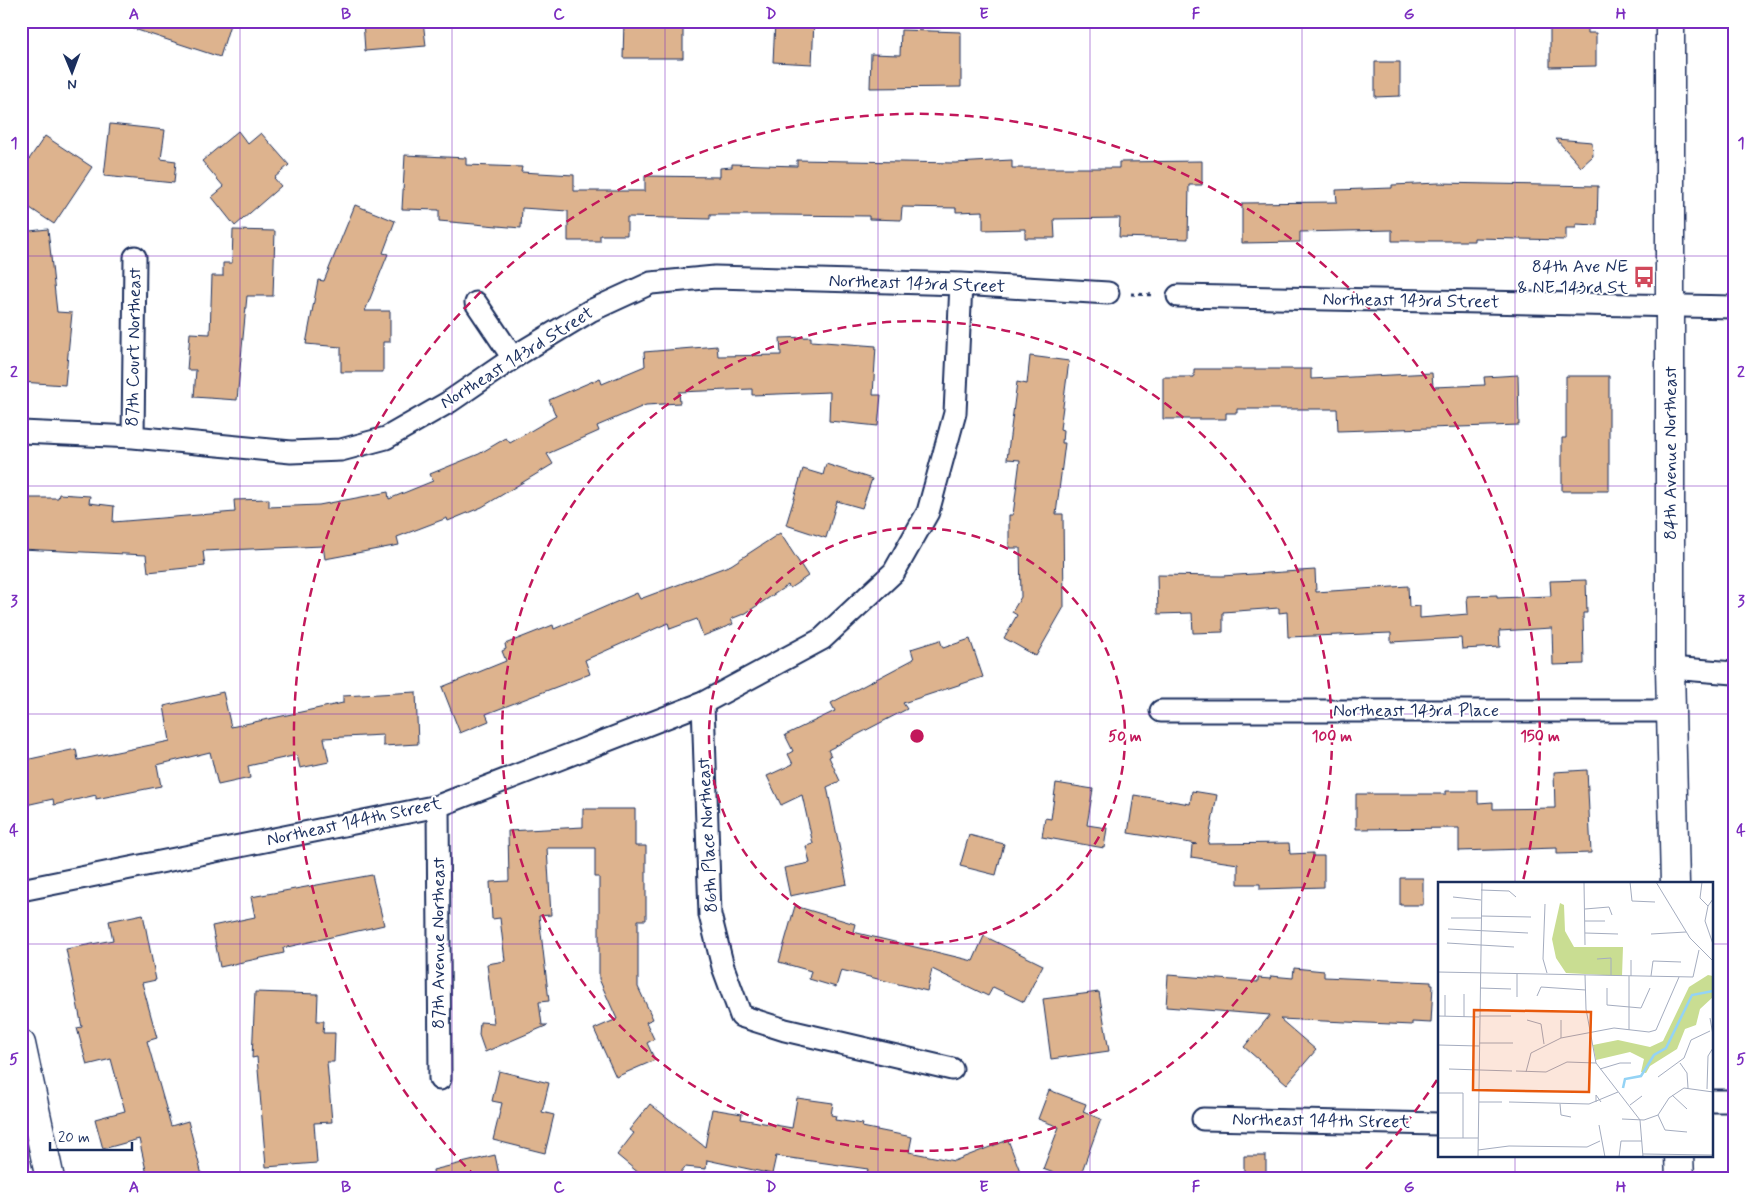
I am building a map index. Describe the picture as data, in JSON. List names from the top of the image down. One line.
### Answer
{"streets":{"street":["Northeast 143rd Street","87th Court Northeast","84th Avenue Northeast","Northeast 143rd Place","Northeast 144th Street","86th Place Northeast","87th Avenue Northeast"]},"crossings":[["Northeast 143rd Street","87th Court Northeast"],["Northeast 143rd Street","84th Avenue Northeast"],["Northeast 143rd Street","Northeast 144th Street"],["84th Avenue Northeast","Northeast 143rd Place"],["Northeast 144th Street","86th Place Northeast"],["Northeast 144th Street","87th Avenue Northeast"]],"places":{"bus stop":["84th Ave NE & NE 143rd St"]},"scale_bar":"20 m","north":"bottom","grid":{"columns":["A","B","C","D","E","F","G","H"],"rows":["1","2","3","4","5"]},"rings":["50 m","100 m","150 m"]}
